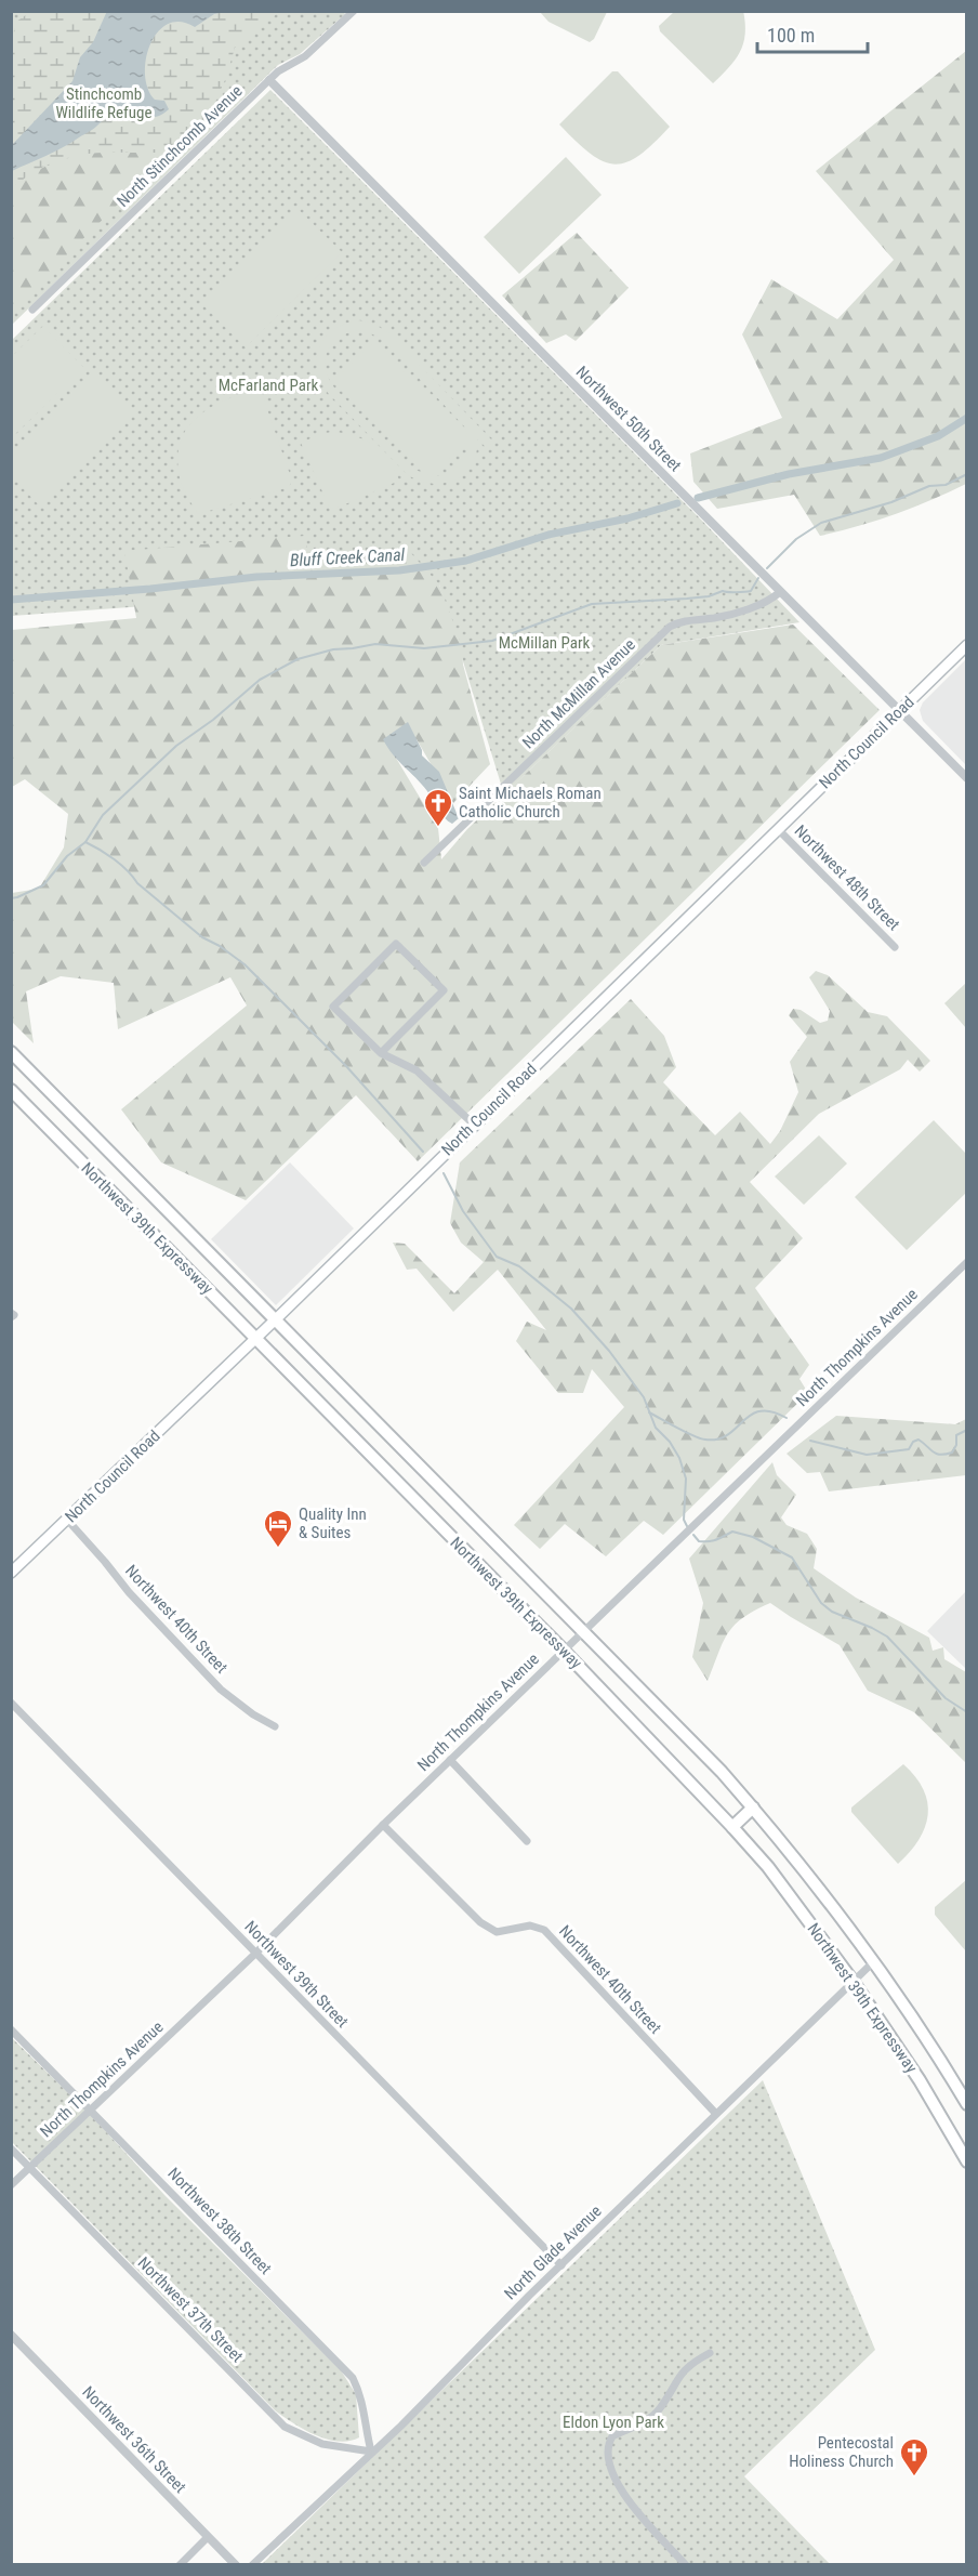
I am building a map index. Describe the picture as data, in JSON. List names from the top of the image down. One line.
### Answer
{"streets":{"highway":["Northwest 39th Expressway"],"main road":["North Council Road"],"street":["North Stinchcomb Avenue","Northwest 50th Street","North McMillan Avenue","Northwest 48th Street","North Thompkins Avenue","Northwest 40th Street","Northwest 39th Street","Northwest 38th Street","North Glade Avenue","Northwest 37th Street","Northwest 36th Street"]},"crossings":[["North Stinchcomb Avenue","Northwest 50th Street"],["Northwest 50th Street","North McMillan Avenue"],["Northwest 50th Street","North Council Road"],["North Council Road","Northwest 48th Street"],["North Council Road","Northwest 39th Expressway"],["North Council Road","Northwest 40th Street"],["Northwest 39th Expressway","North Thompkins Avenue"],["Northwest 39th Expressway","North Glade Avenue"],["North Thompkins Avenue","Northwest 40th Street"],["North Thompkins Avenue","Northwest 39th Street"],["North Thompkins Avenue","Northwest 38th Street"],["North Thompkins Avenue","Northwest 37th Street"],["Northwest 40th Street","North Glade Avenue"],["Northwest 39th Street","North Glade Avenue"],["Northwest 38th Street","North Glade Avenue"],["Northwest 38th Street","Northwest 37th Street"],["North Glade Avenue","Northwest 37th Street"]],"water":["Bluff Creek Canal"],"parks":["Stinchcomb Wildlife Refuge","McFarland Park","McMillan Park","Eldon Lyon Park"],"places":{"church":["Saint Michaels Roman Catholic Church","Pentecostal Holiness Church"],"hotel":["Quality Inn & Suites"]},"scale_bar":"100 m"}
